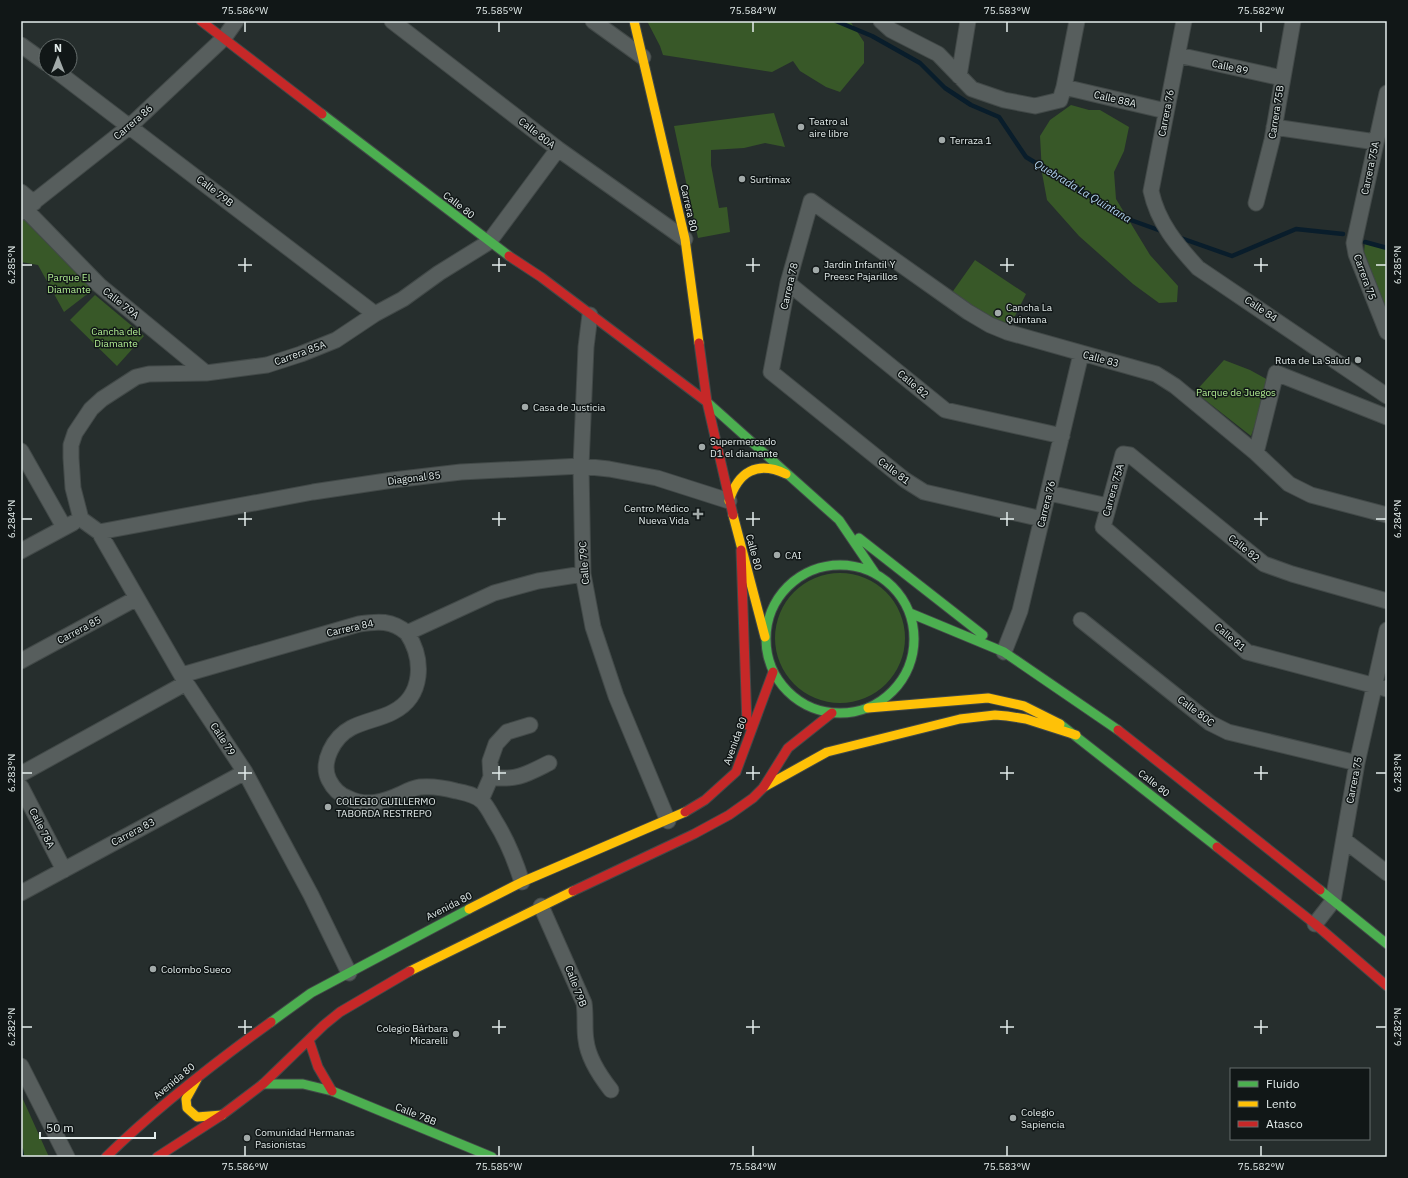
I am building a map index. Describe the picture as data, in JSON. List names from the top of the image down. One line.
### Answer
{"streets":{"main road":["Calle 80","Carrera 80","Avenida 80","Calle 78B"],"street":["Calle 89","Calle 88A","Carrera 75B","Carrera 76","Carrera 86","Calle 80A","Carrera 75A","Calle 79B","Carrera 75","Carrera 78","Calle 79A","Calle 84","Carrera 85A","Calle 83","Calle 82","Calle 81","Diagonal 85","Calle 79C","Carrera 84","Carrera 85","Calle 80C","Calle 79","Calle 78A","Carrera 83"]},"crossings":[["Calle 89","Carrera 75B"],["Calle 89","Carrera 76"],["Calle 88A","Carrera 76"],["Carrera 76","Calle 80"],["Carrera 76","Calle 84"],["Carrera 76","Calle 83"],["Carrera 76","Calle 82"],["Carrera 76","Calle 81"],["Carrera 86","Calle 79B"],["Carrera 86","Calle 80"],["Carrera 86","Calle 79A"],["Calle 80A","Carrera 80"],["Calle 80A","Carrera 85A"],["Carrera 75A","Carrera 75"],["Carrera 75A","Calle 82"],["Carrera 75A","Calle 81"],["Calle 79B","Carrera 85A"],["Calle 80","Carrera 80"],["Calle 80","Carrera 75"],["Calle 80","Carrera 85A"],["Calle 80","Diagonal 85"],["Calle 80","Calle 79C"],["Calle 80","Avenida 80"],["Carrera 75","Calle 81"],["Carrera 75","Calle 80C"],["Carrera 78","Calle 83"],["Carrera 78","Calle 82"],["Carrera 78","Calle 81"],["Calle 79A","Carrera 85A"],["Diagonal 85","Calle 79C"],["Diagonal 85","Calle 79"],["Calle 79C","Avenida 80"],["Carrera 84","Calle 79"],["Carrera 85","Calle 79"],["Calle 79","Avenida 80"],["Calle 79","Carrera 83"],["Calle 78A","Carrera 83"]],"water":["Quebrada La Quintana"],"parks":["Parque El Diamante","Cancha del Diamante","Parque de Juegos"],"places":{"other":["Teatro al aire libre","Terraza 1","Surtimax","Jardin Infantil Y Preesc Pajarillos","Cancha La Quintana","Ruta de La Salud","Casa de Justicia","Supermercado D1 el diamante","CAI","COLEGIO GUILLERMO TABORDA RESTREPO","Colombo Sueco","Colegio Bárbara Micarelli","Colegio Sapiencia","Comunidad Hermanas Pasionistas"],"health":["Centro Médico Nueva Vida"]},"legend":["Fluido","Lento","Atasco"],"scale_bar":"50 m","north":"top","coordinates":["75.586°W","75.585°W","75.584°W","75.583°W","75.582°W","6.285°N","6.284°N","6.283°N","6.282°N"]}
